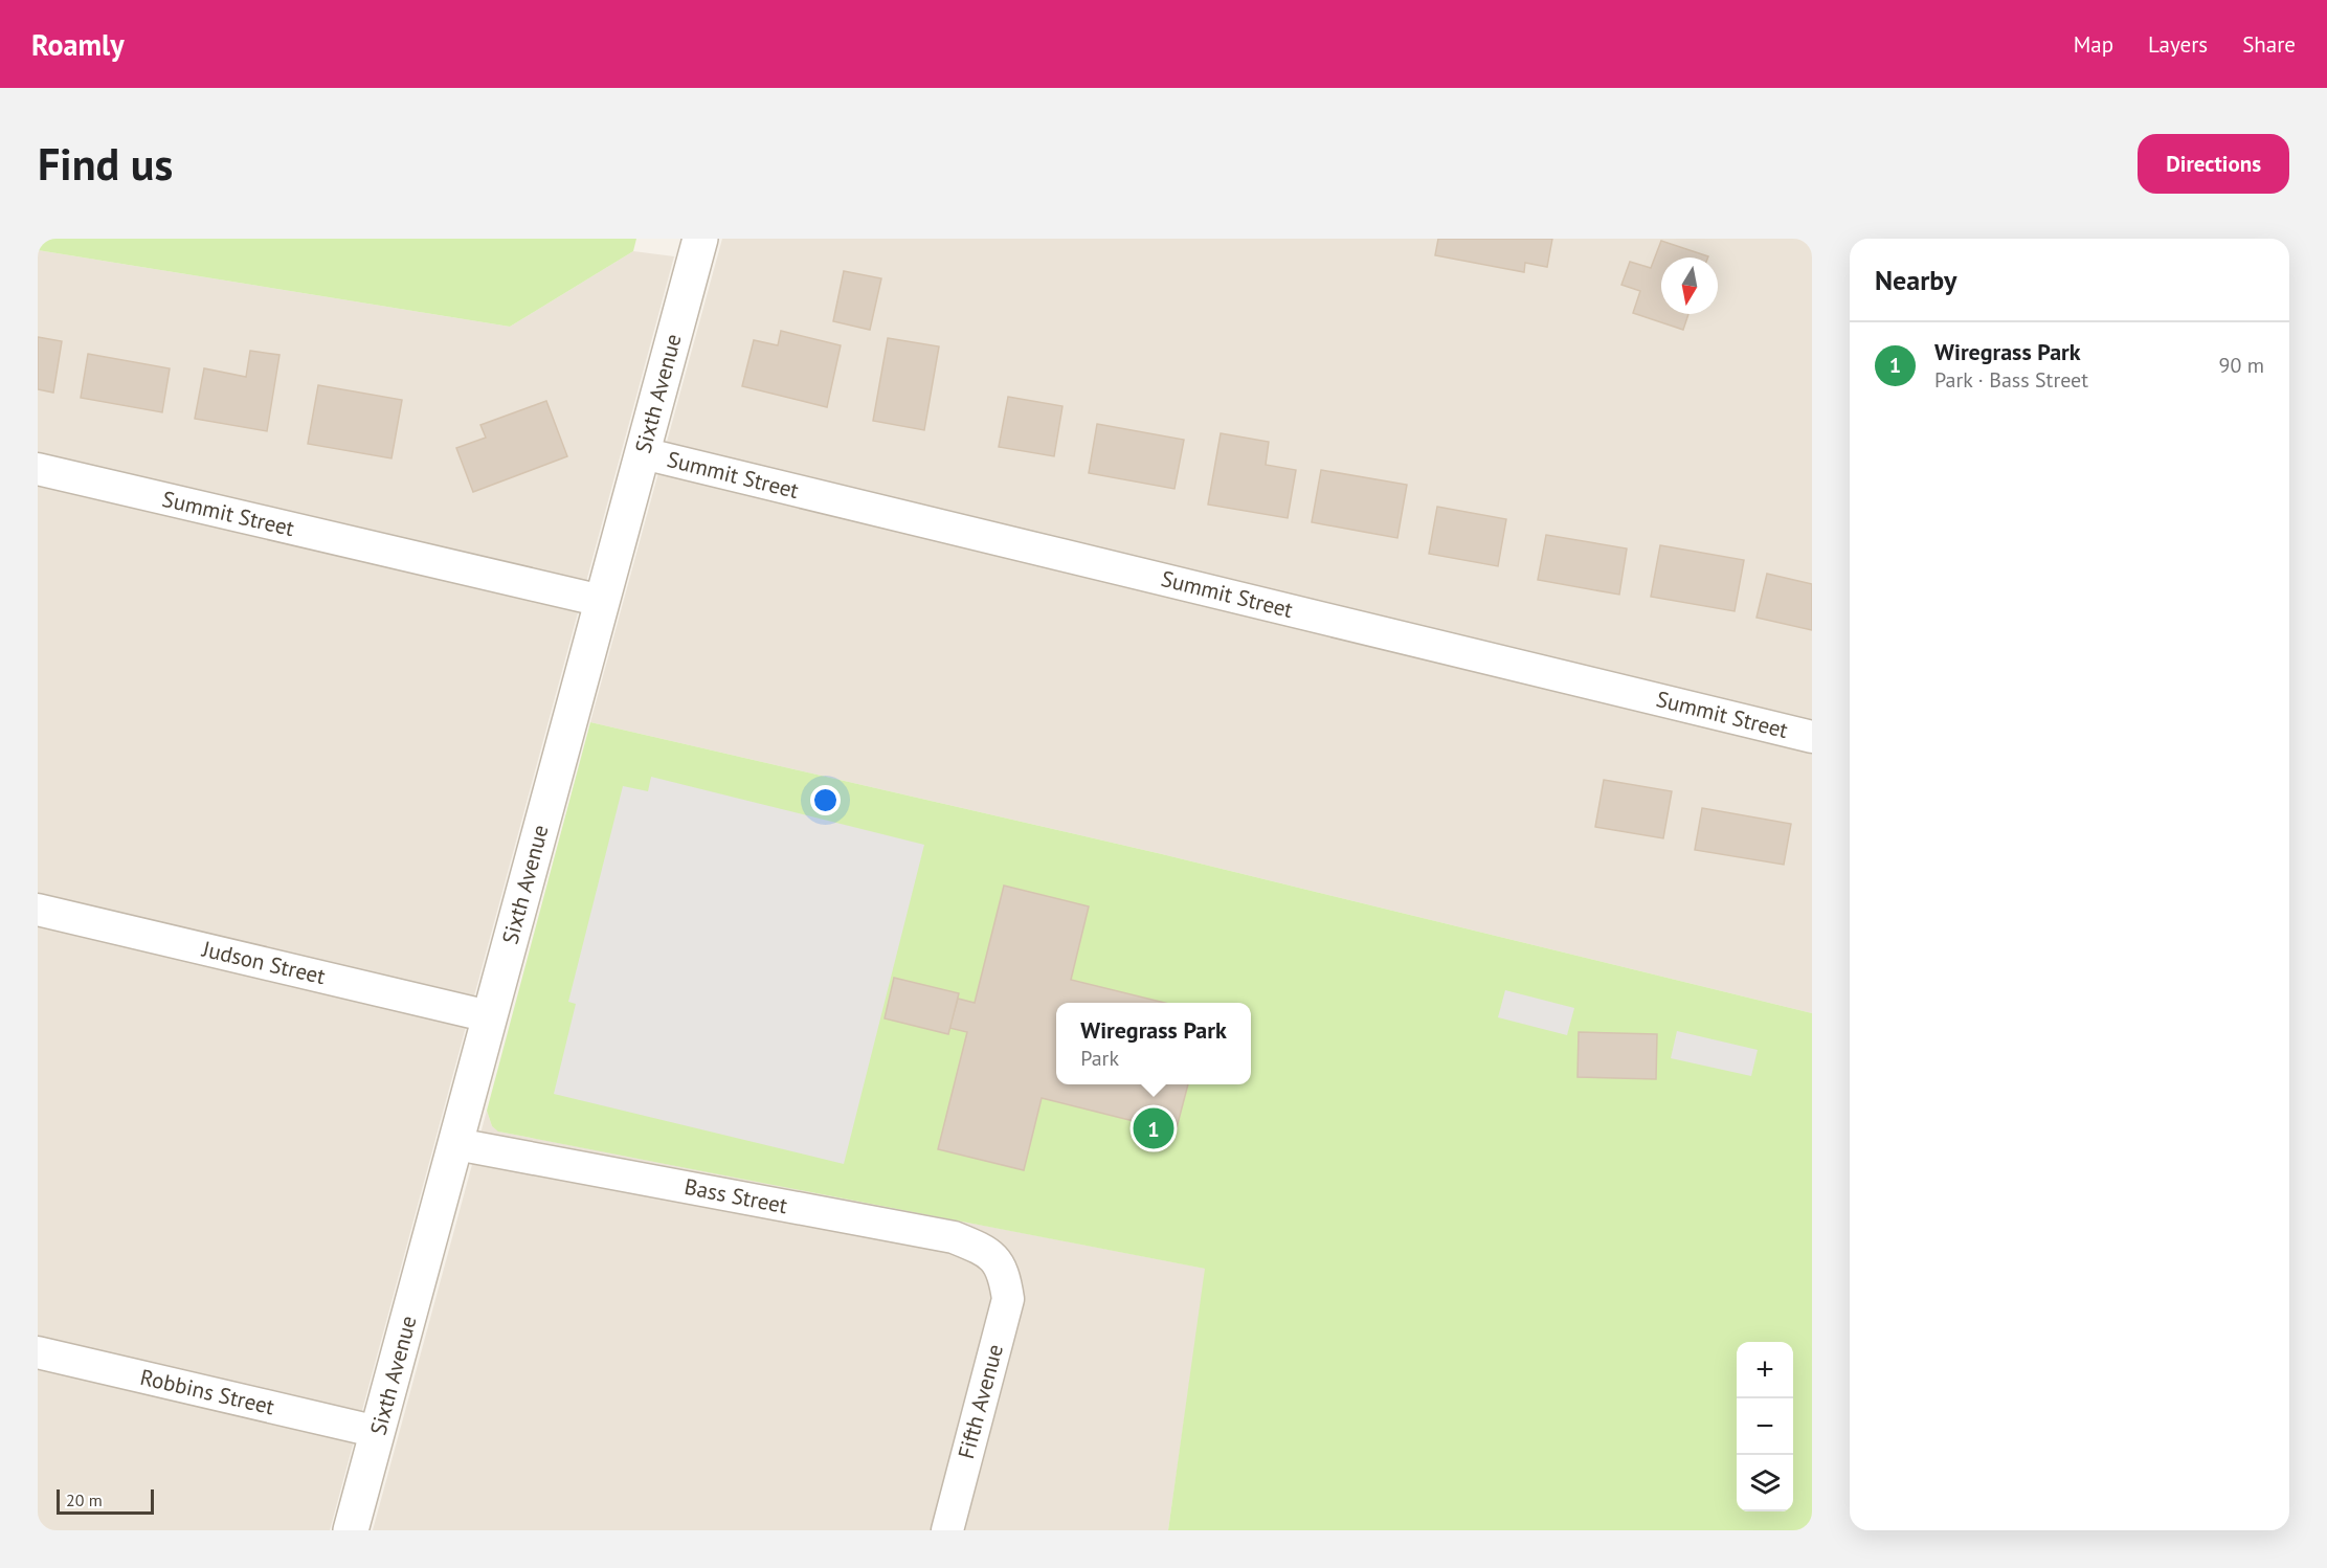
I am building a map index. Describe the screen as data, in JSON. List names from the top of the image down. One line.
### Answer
{"streets":{"street":["Sixth Avenue","Summit Street","Judson Street","Bass Street","Robbins Street","Fifth Avenue"]},"crossings":[["Sixth Avenue","Summit Street"],["Sixth Avenue","Judson Street"],["Sixth Avenue","Bass Street"],["Sixth Avenue","Robbins Street"],["Bass Street","Fifth Avenue"]],"scale_bar":"20 m","north":"bottom","page":{"header":"Roamly","nav":["Map","Layers","Share"],"buttons":"Directions","title":"Find us","heading":"Nearby","list":[{"mark":"1","name":"Wiregrass Park","note":"Park · Bass Street","value":"90 m"}],"popup":["Wiregrass Park","Park"],"pins":"1","map_buttons":["+","−"],"scale":"20 m"}}
